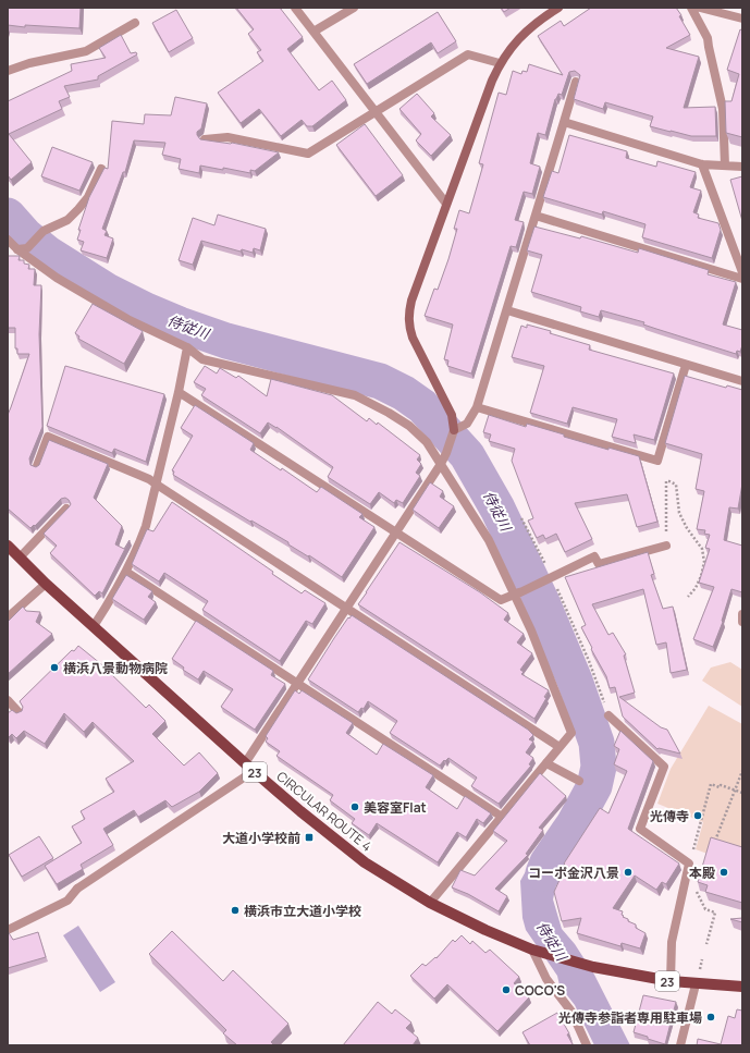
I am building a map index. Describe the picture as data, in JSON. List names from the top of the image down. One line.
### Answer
{"streets":{"main road":["23","CIRCULAR ROUTE 4"]},"crossings":[["23","CIRCULAR ROUTE 4"]],"water":["侍従川"],"places":{"other":["横浜八景動物病院","美容室Flat","光傳寺","コーポ金沢八景","本殿","横浜市立大道小学校","COCO'S","光傳寺参詣者専用駐車場"],"transit":["大道小学校前"]}}
